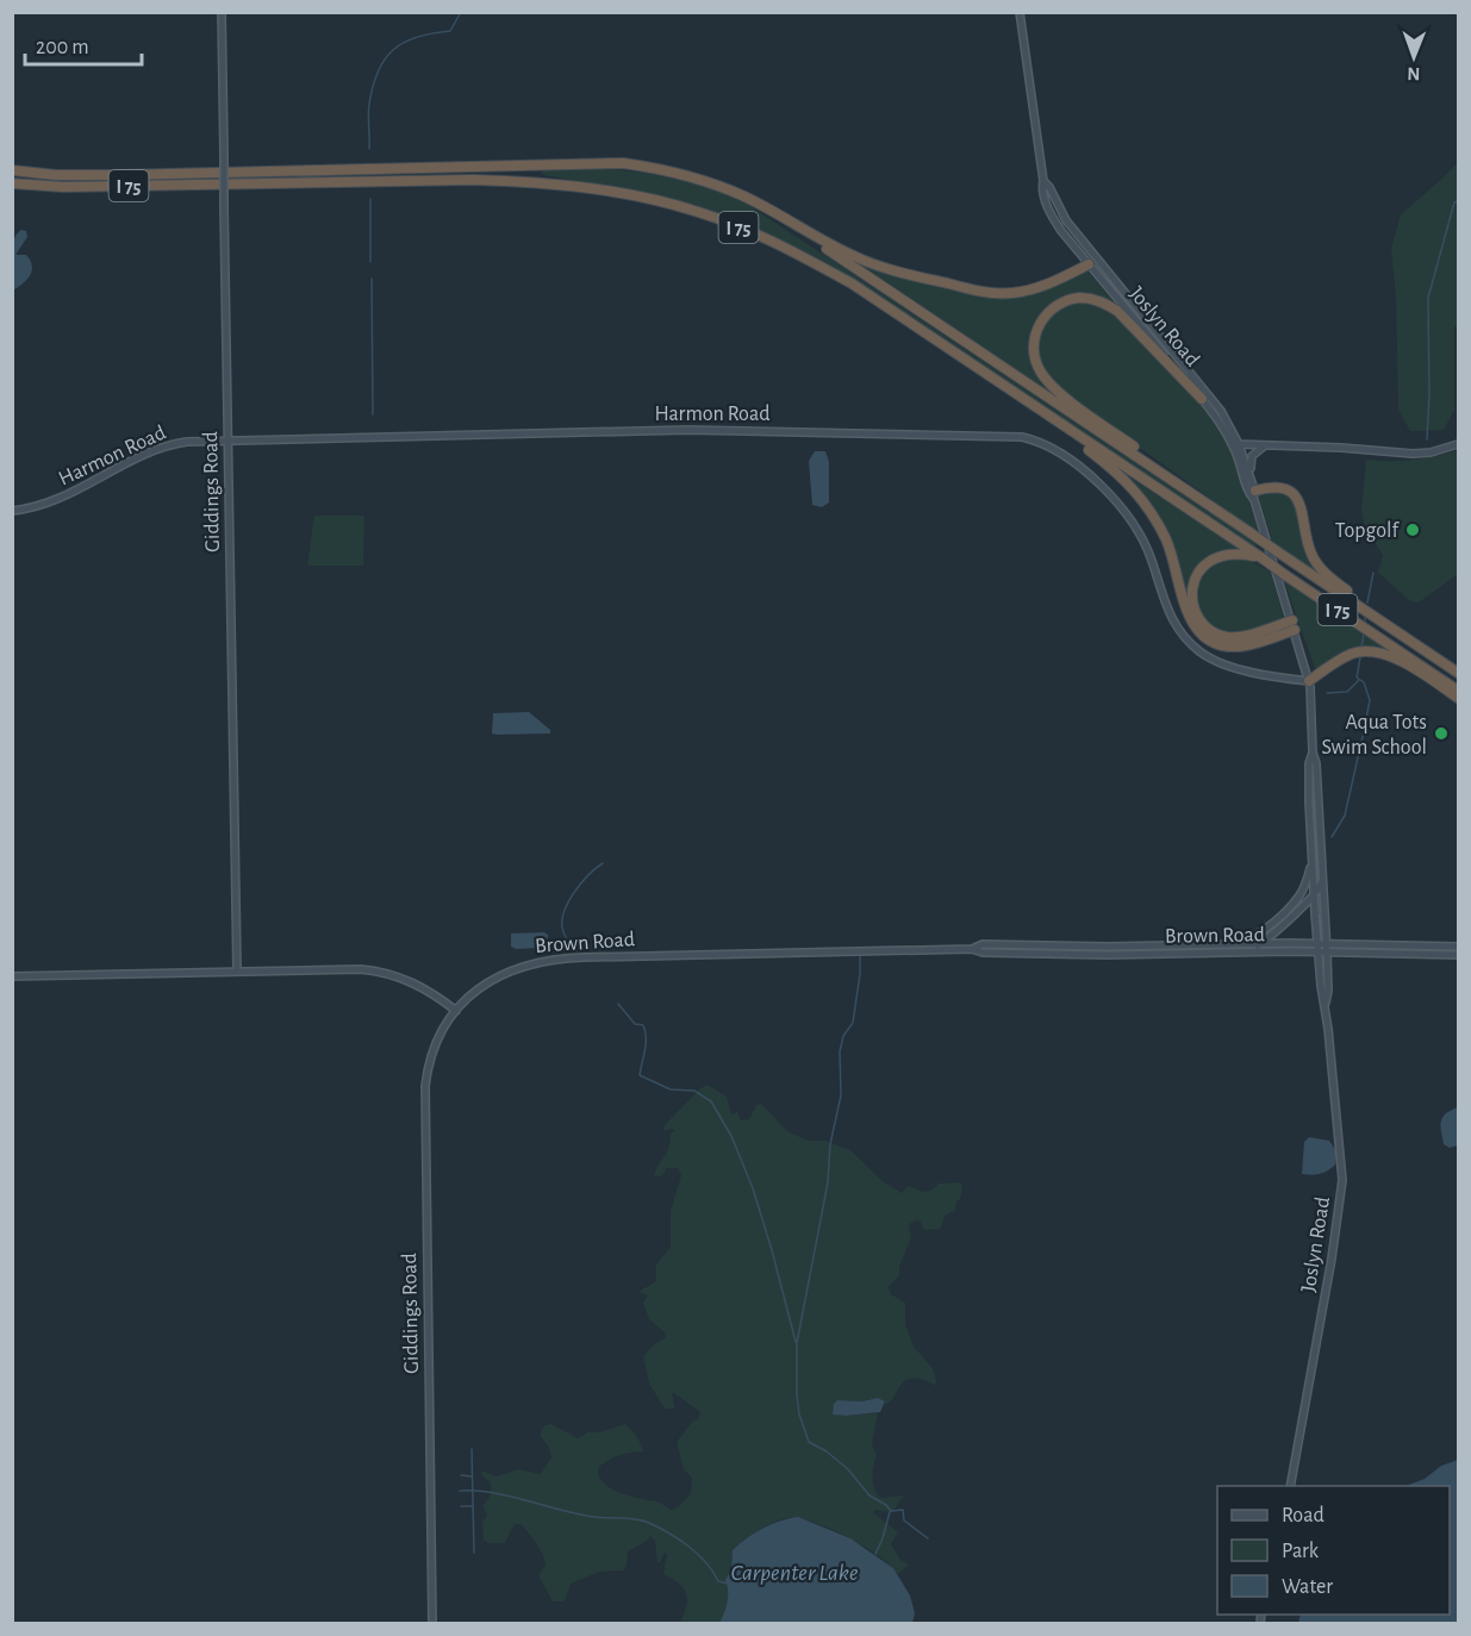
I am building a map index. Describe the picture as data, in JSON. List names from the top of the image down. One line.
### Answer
{"streets":{"highway":["I 75"],"main road":["Joslyn Road","Harmon Road","Giddings Road","Brown Road"]},"crossings":[["Joslyn Road","Harmon Road"],["Joslyn Road","Brown Road"],["Harmon Road","Giddings Road"],["Giddings Road","Brown Road"]],"water":["Carpenter Lake"],"places":["Topgolf","Aqua Tots Swim School"],"legend":["Road","Park","Water"],"scale_bar":"200 m","north":"bottom"}
